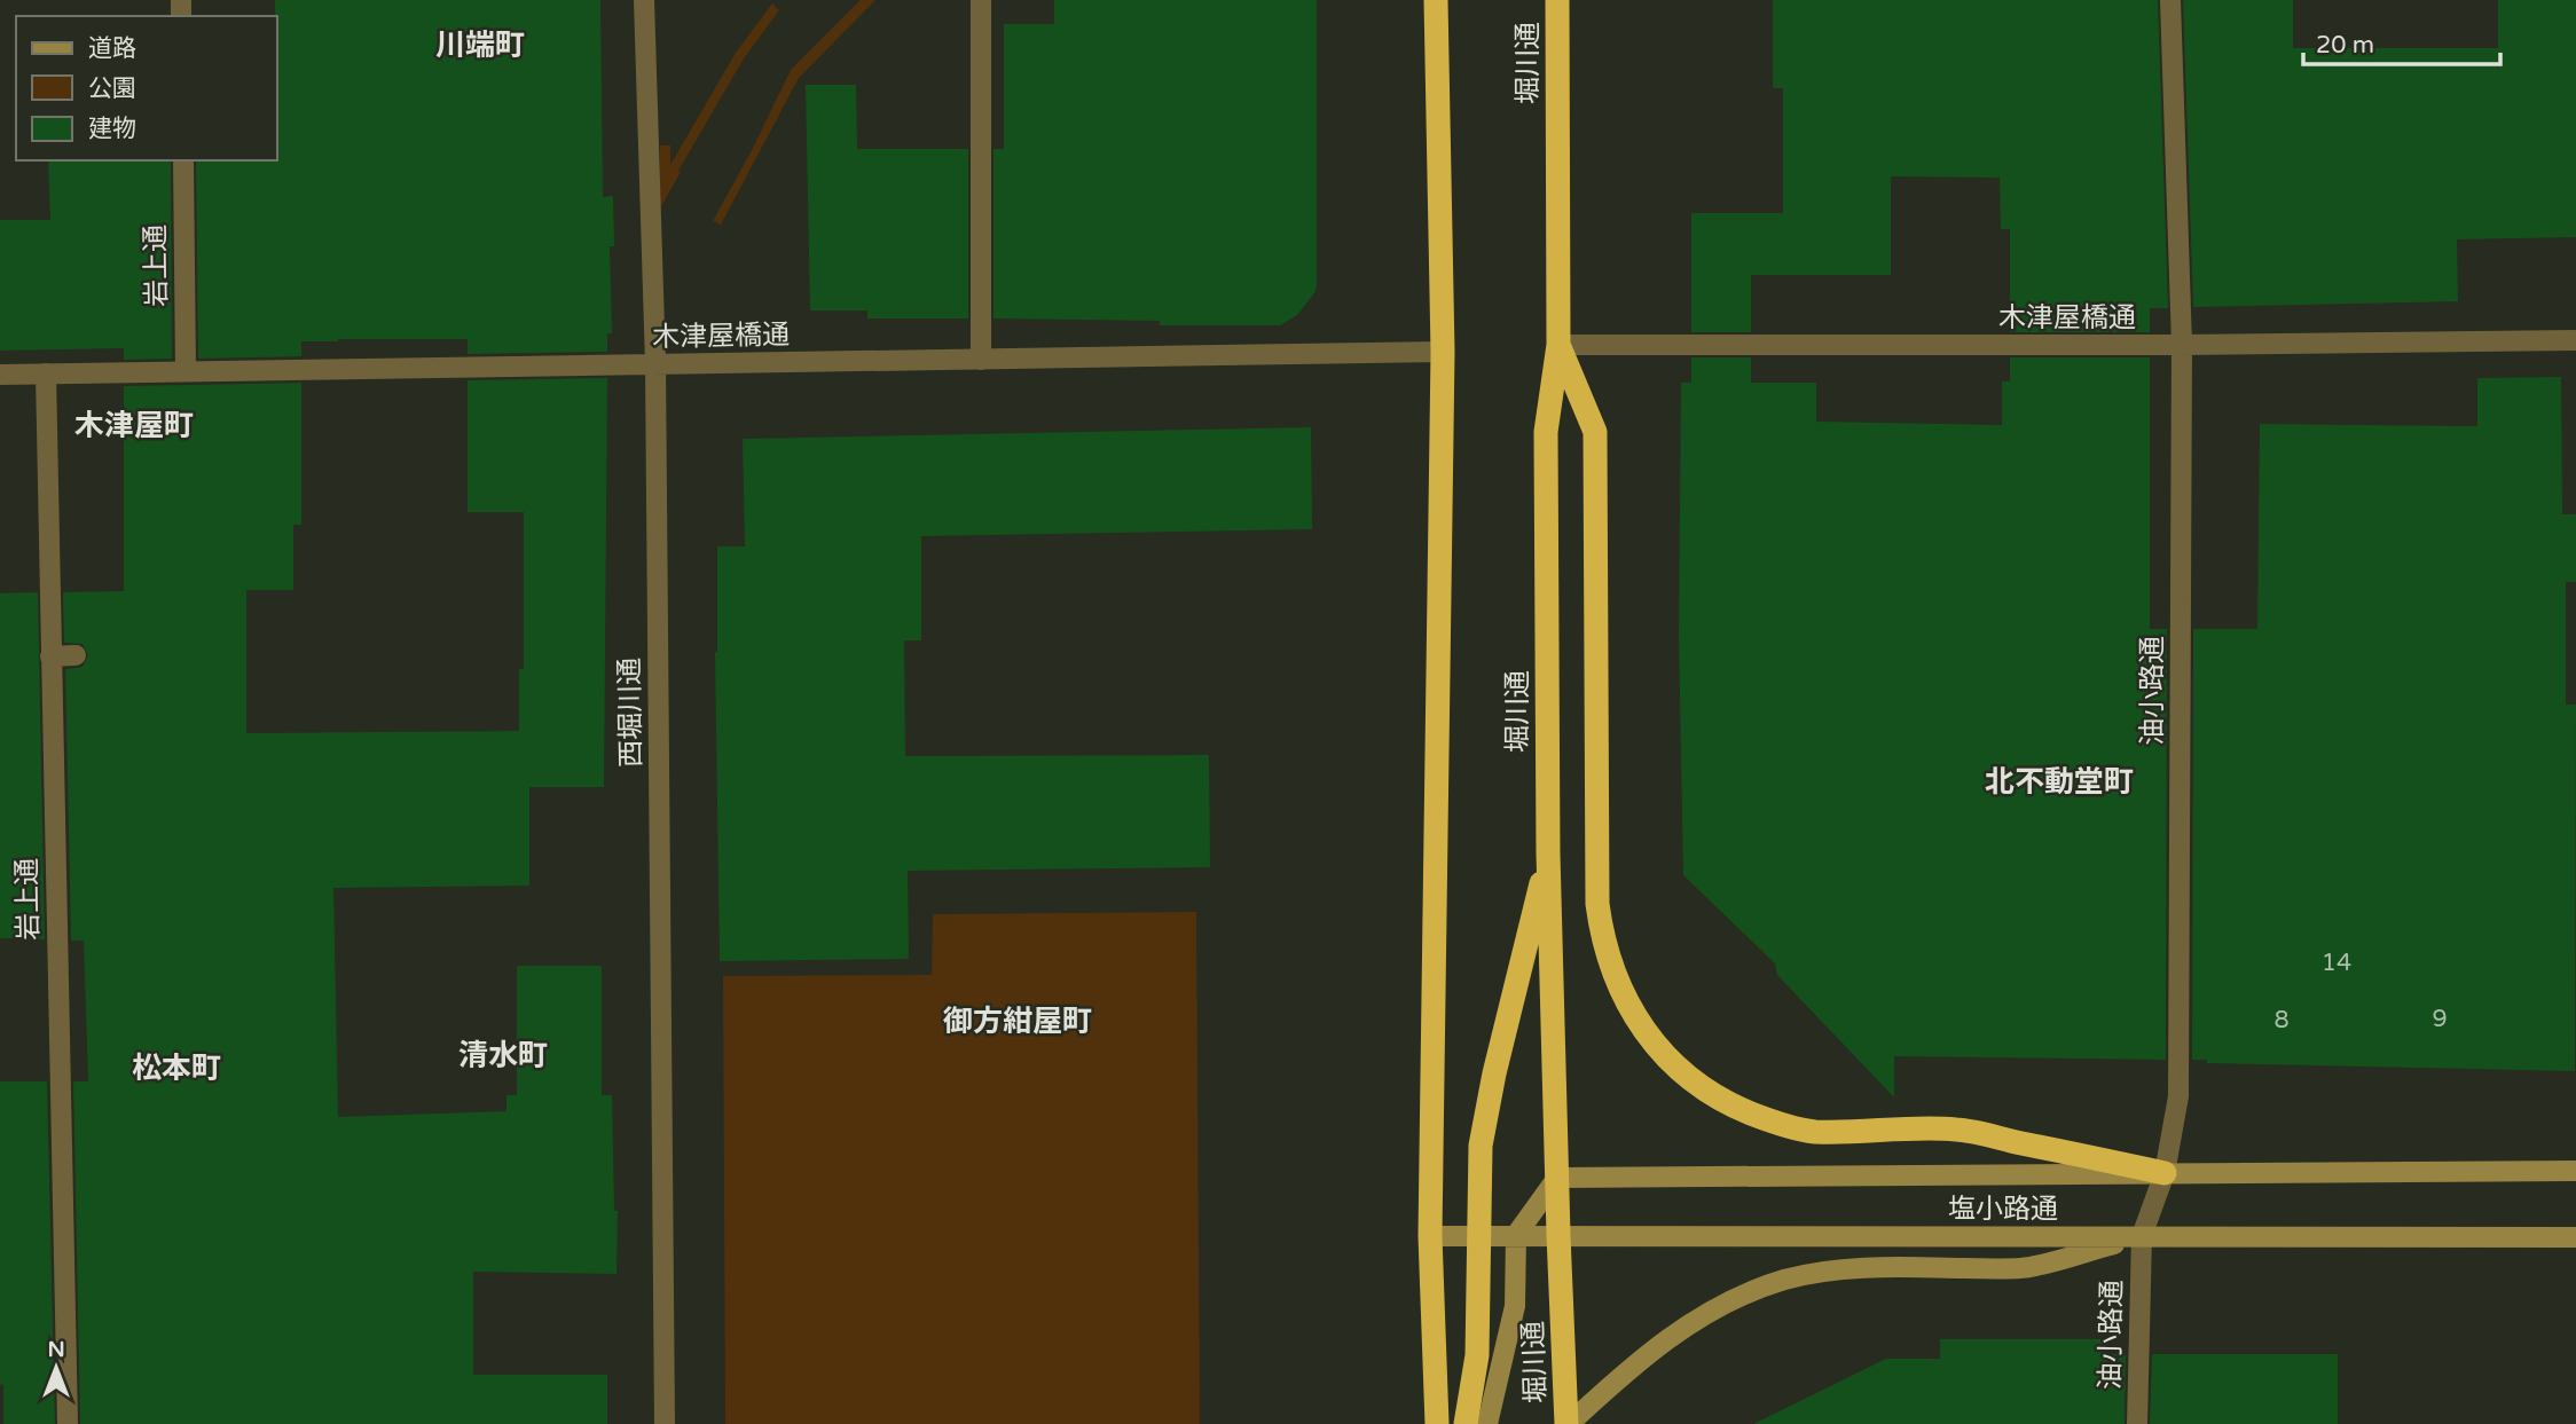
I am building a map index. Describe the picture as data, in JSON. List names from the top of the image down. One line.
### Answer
{"streets":{"highway":["堀川通"],"street":["岩上通","木津屋橋通","油小路通","西堀川通","塩小路通"]},"crossings":[["堀川通","木津屋橋通"],["堀川通","塩小路通"],["岩上通","木津屋橋通"],["木津屋橋通","油小路通"],["木津屋橋通","西堀川通"],["油小路通","塩小路通"]],"districts":["川端町","木津屋町","北不動堂町","御方紺屋町","清水町","松本町"],"house_numbers":["14","9","8"],"legend":["道路","公園","建物"],"scale_bar":"20 m","north":"top"}
